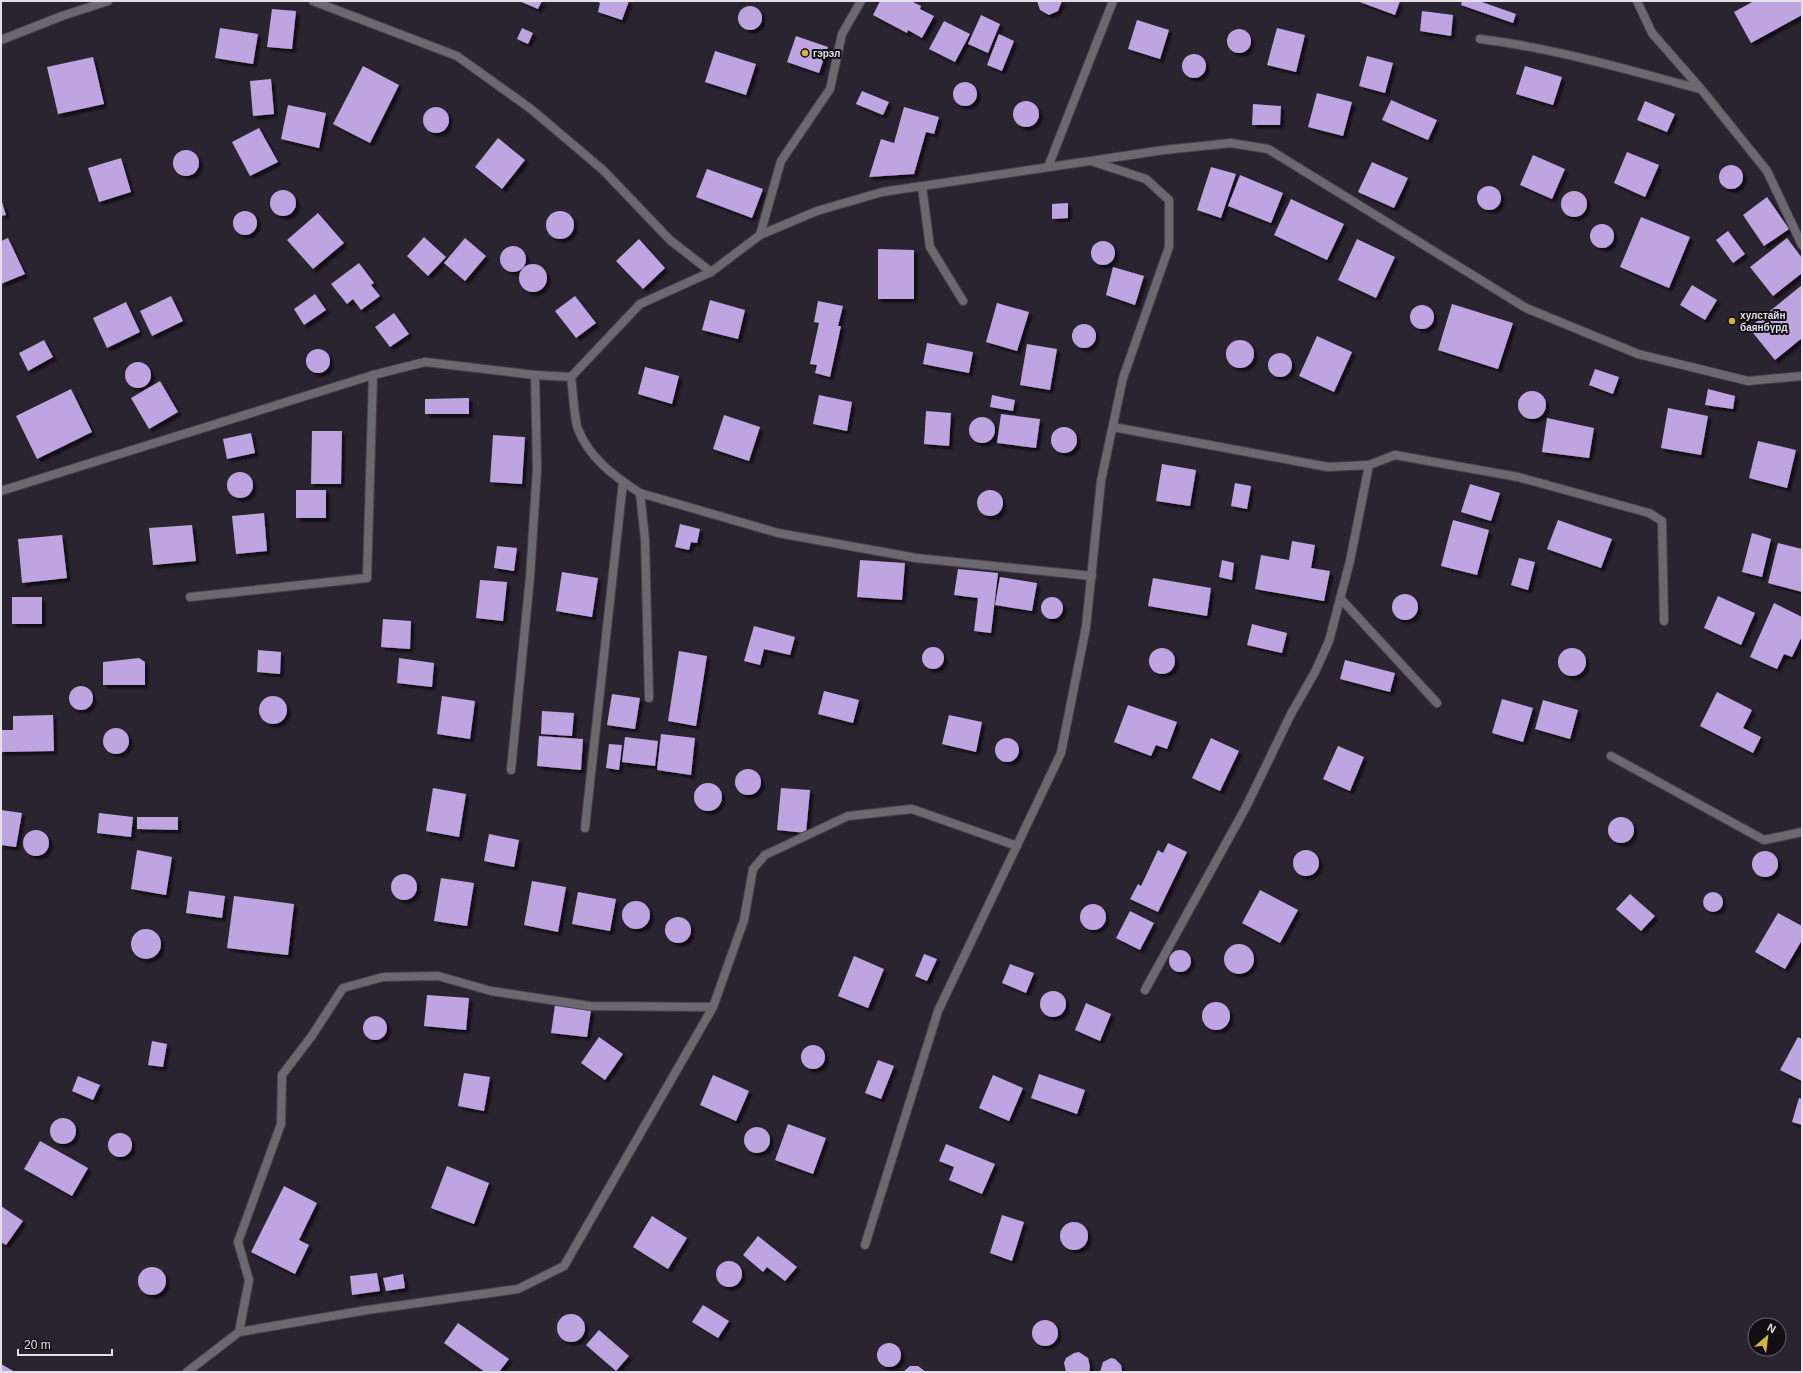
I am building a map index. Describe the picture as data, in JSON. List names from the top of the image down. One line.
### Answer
{"places":["гэрэл","хулстайн баянбүрд"],"scale_bar":"20 m","north":"top right"}
